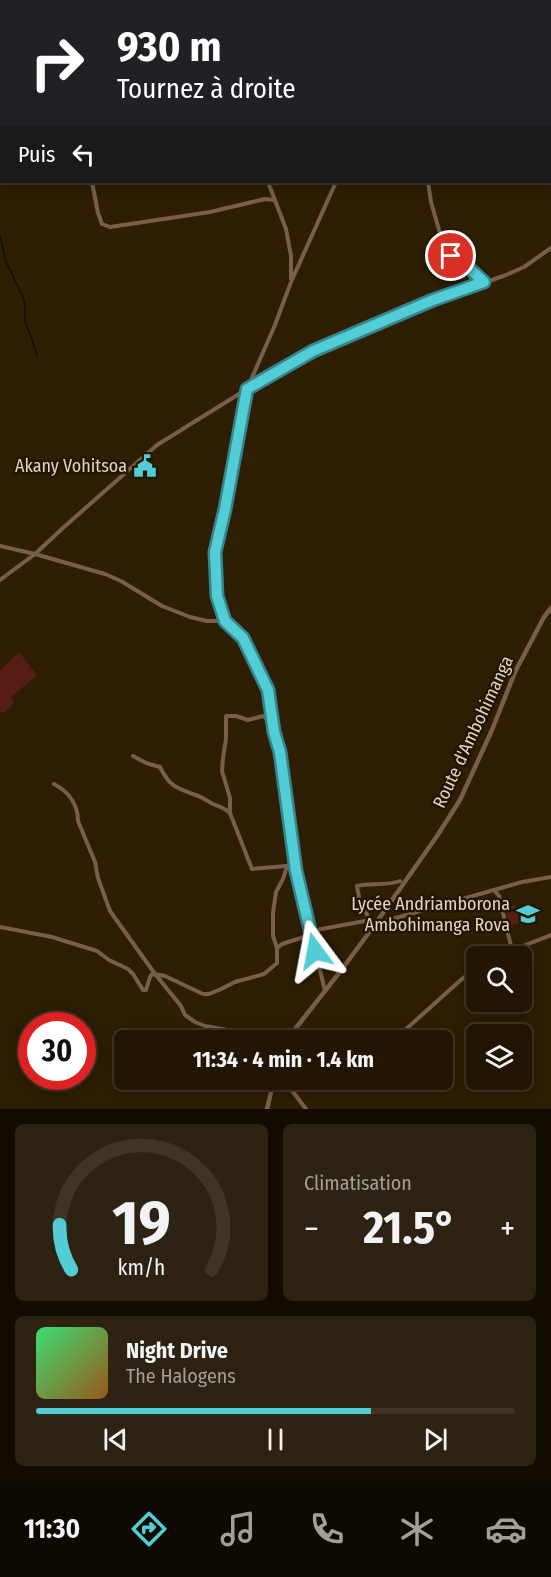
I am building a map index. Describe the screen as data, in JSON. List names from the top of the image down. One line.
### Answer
{"streets":{"street":["Route d'Ambohimanga"]},"places":{"public building":["Akany Vohitsoa"],"school or university":["Lycée Andriamborona Ambohimanga Rova"]},"page":{"turn":["930 m","Tournez à droite"],"then":"Puis","limit":"30","trip":"11:34 · 4 min · 1.4 km","tile":"Climatisation","heat":["−","21.5°","+"],"song":["Night Drive","The Halogens"],"tabs":"11:30","gauge":["19","km/h"]}}
